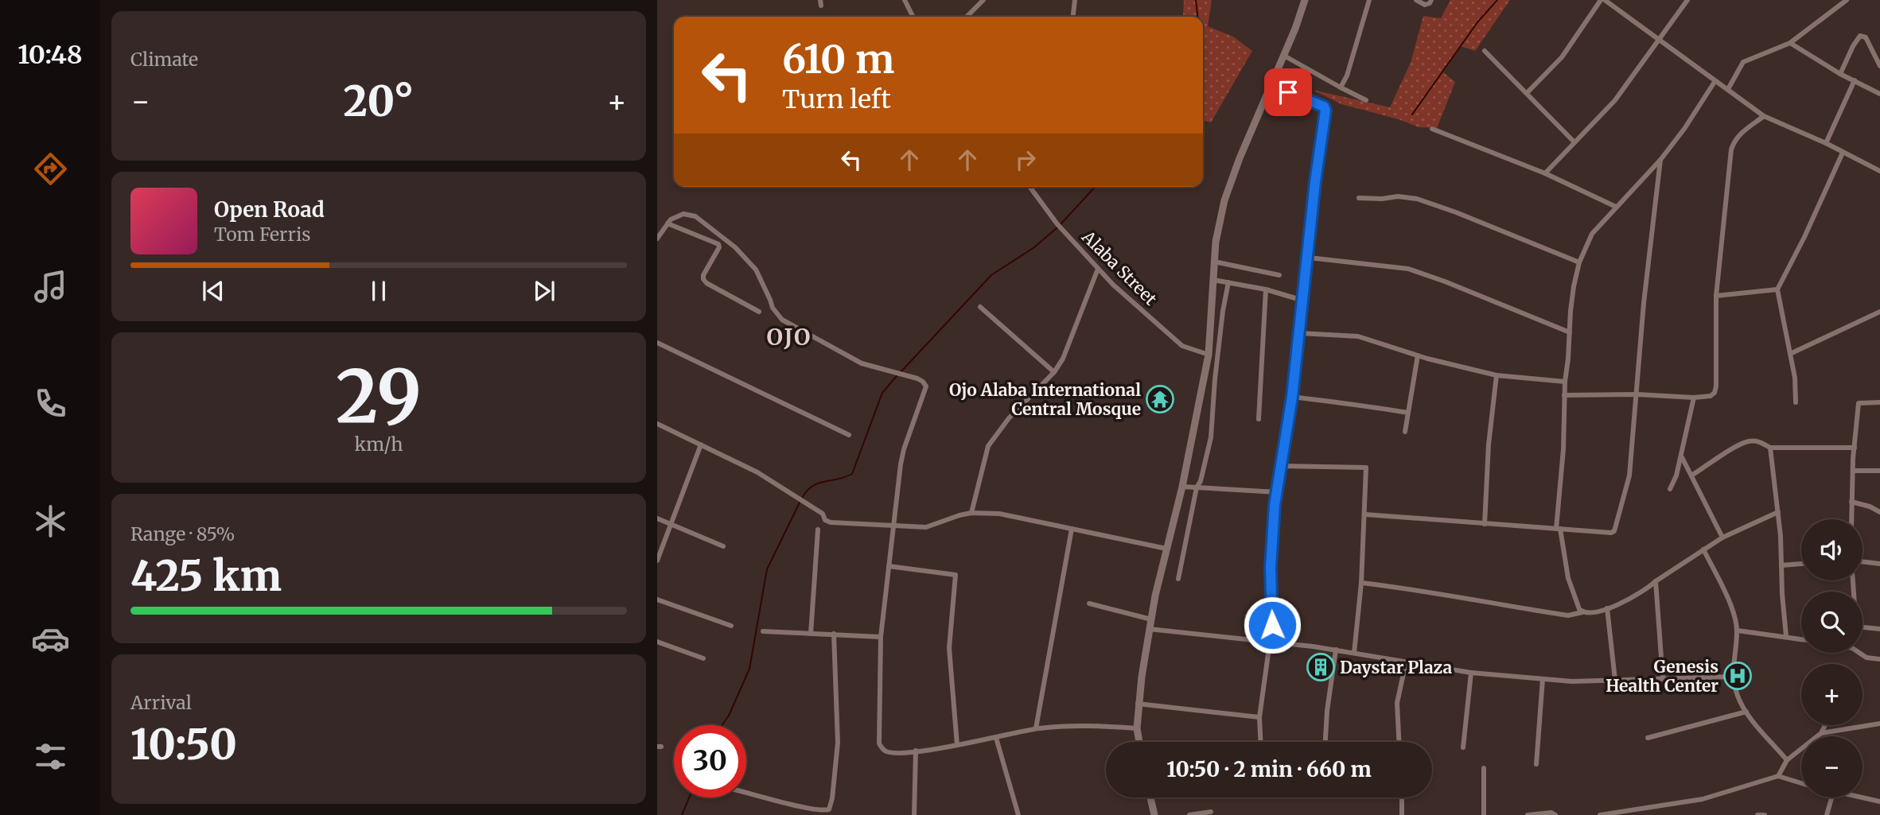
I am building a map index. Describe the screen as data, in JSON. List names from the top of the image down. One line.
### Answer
{"streets":{"street":["Alaba Street"]},"districts":["OJO"],"places":{"temple":["Ojo Alaba International Central Mosque"],"building":["Daystar Plaza"],"hospital":["Genesis Health Center"]},"page":{"tabs":"10:48","tile":["Climate",["29","km/h"],["Range · 85%","425 km"],["Arrival","10:50"]],"turn":["610 m","Turn left"],"heat":["−","20°","+"],"song":["Open Road","Tom Ferris"],"map_buttons":["+","−"],"limit":"30","trip":"10:50 · 2 min · 660 m"}}
